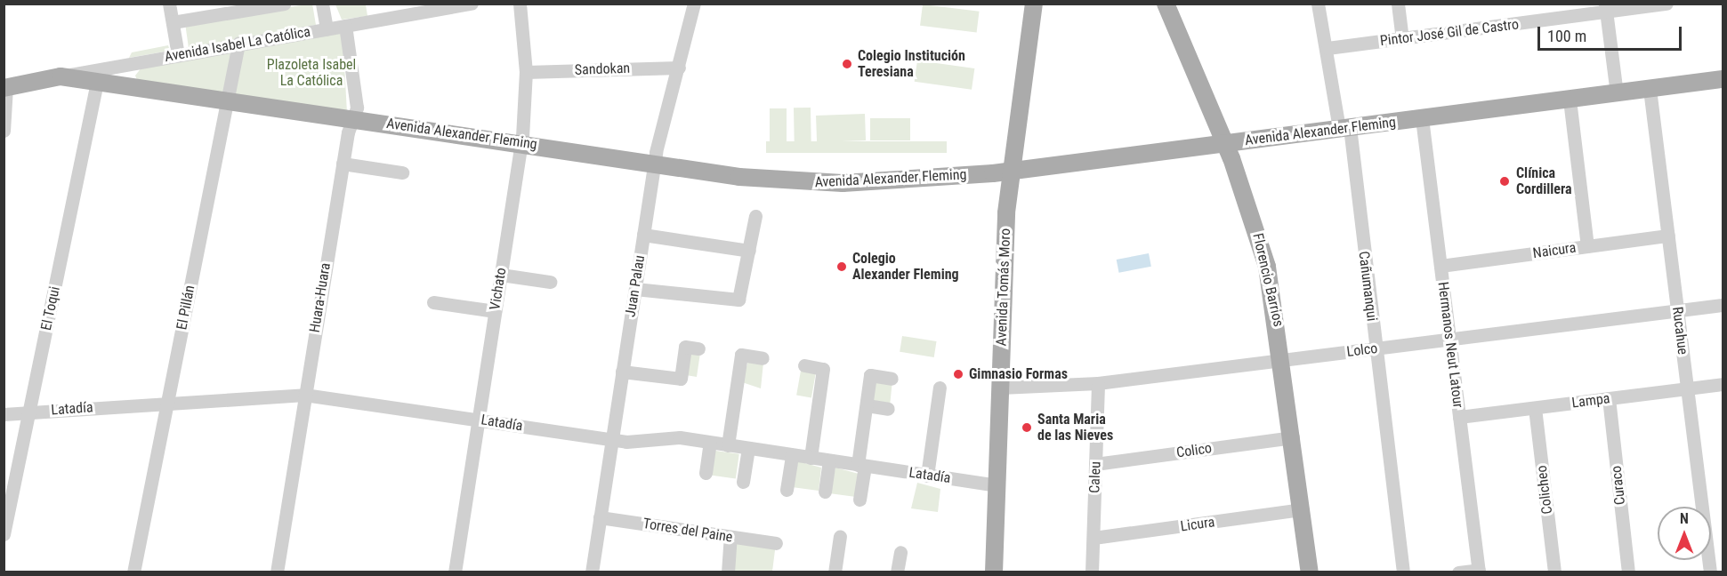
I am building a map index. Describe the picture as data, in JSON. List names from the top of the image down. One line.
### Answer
{"streets":{"main road":["Avenida Isabel La Católica","Avenida Alexander Fleming","Florencio Barrios","Avenida Tomás Moro"],"street":["Pintor José Gil de Castro","Sandokan","Naicura","Juan Palau","Cañumanqui","Vichato","Huara-Huara","El Pillán","El Toqui","Rucahue","Hermanos Neut Latour","Lolco","Lampa","Latadía","Colico","Caleu","Curaco","Colicheo","Licura","Torres del Paine"]},"crossings":[["Pintor José Gil de Castro","Cañumanqui"],["Avenida Isabel La Católica","Avenida Alexander Fleming"],["Avenida Isabel La Católica","Huara-Huara"],["Avenida Isabel La Católica","El Pillán"],["Sandokan","Juan Palau"],["Sandokan","Vichato"],["Avenida Alexander Fleming","Florencio Barrios"],["Avenida Alexander Fleming","Juan Palau"],["Avenida Alexander Fleming","Cañumanqui"],["Avenida Alexander Fleming","Avenida Tomás Moro"],["Avenida Alexander Fleming","Vichato"],["Avenida Alexander Fleming","Huara-Huara"],["Avenida Alexander Fleming","El Pillán"],["Avenida Alexander Fleming","El Toqui"],["Avenida Alexander Fleming","Rucahue"],["Avenida Alexander Fleming","Hermanos Neut Latour"],["Naicura","Rucahue"],["Naicura","Hermanos Neut Latour"],["Florencio Barrios","Lolco"],["Florencio Barrios","Colico"],["Florencio Barrios","Licura"],["Juan Palau","Latadía"],["Juan Palau","Torres del Paine"],["Cañumanqui","Lolco"],["Avenida Tomás Moro","Lolco"],["Avenida Tomás Moro","Latadía"],["Vichato","Latadía"],["Huara-Huara","Latadía"],["El Pillán","Latadía"],["El Toqui","Latadía"],["Rucahue","Lolco"],["Rucahue","Lampa"],["Hermanos Neut Latour","Lolco"],["Hermanos Neut Latour","Lampa"],["Lolco","Caleu"],["Lampa","Curaco"],["Lampa","Colicheo"],["Colico","Caleu"],["Caleu","Licura"]],"parks":["Plazoleta Isabel La Católica"],"places":["Colegio Institución Teresiana","Clínica Cordillera","Colegio Alexander Fleming","Gimnasio Formas","Santa Maria de las Nieves"],"scale_bar":"100 m","north":"top"}
